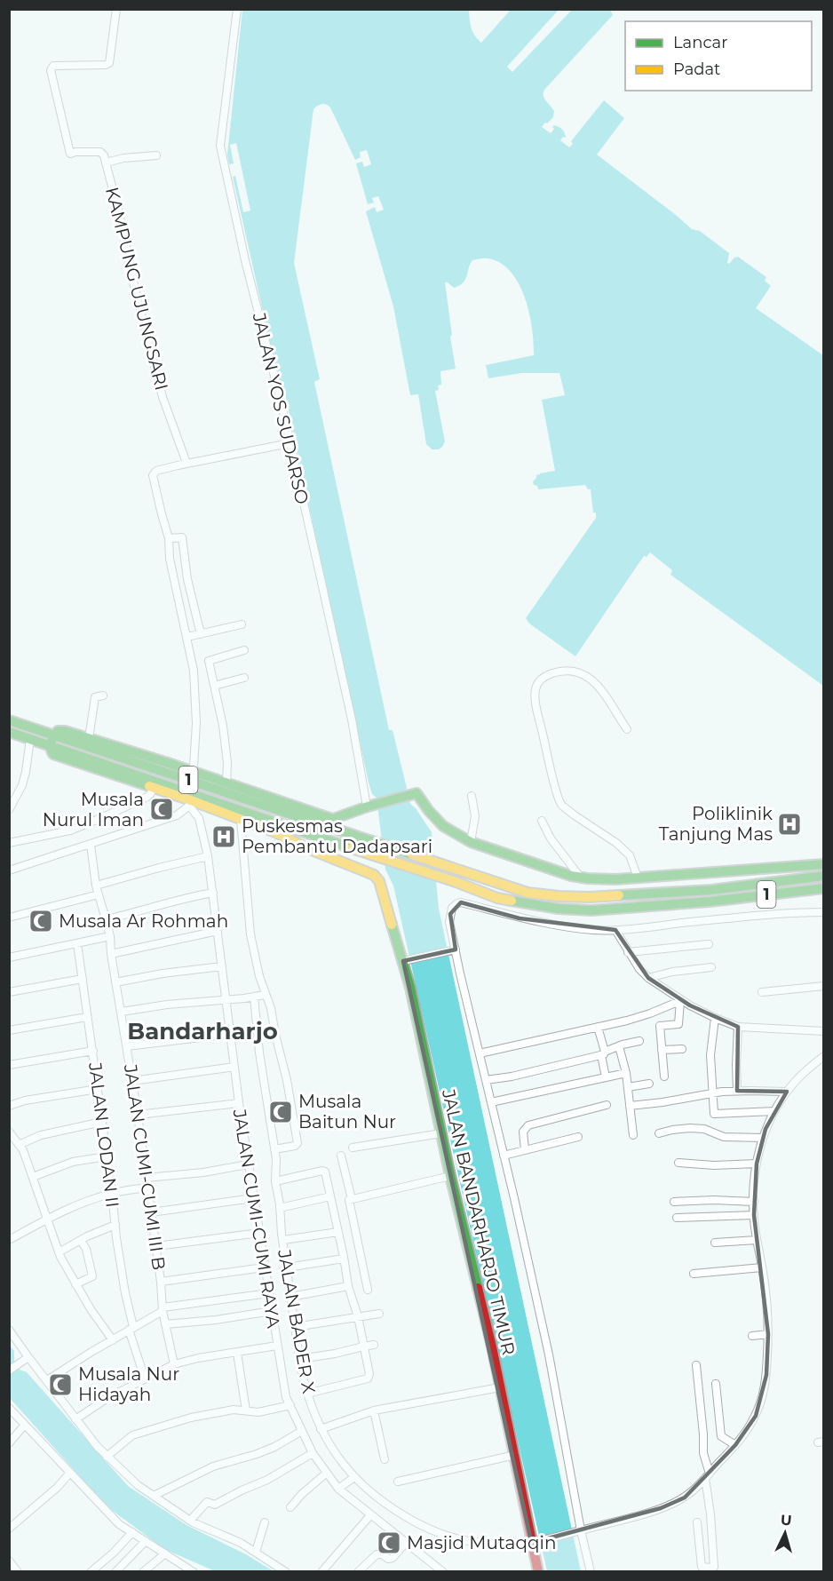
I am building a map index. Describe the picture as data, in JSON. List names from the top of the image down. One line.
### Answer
{"streets":{"main road":["1","JALAN BANDARHARJO TIMUR"],"street":["KAMPUNG UJUNGSARI","JALAN YOS SUDARSO","JALAN LODAN II","JALAN CUMI-CUMI III B","JALAN CUMI-CUMI RAYA","JALAN BADER X"]},"crossings":[["1","JALAN CUMI-CUMI RAYA"],["1","JALAN BANDARHARJO TIMUR"],["JALAN BANDARHARJO TIMUR","JALAN BADER X"]],"districts":["Bandarharjo"],"places":{"mosque":["Musala Nurul Iman","Musala Ar Rohmah","Musala Baitun Nur","Musala Nur Hidayah","Masjid Mutaqqin"],"hospital":["Poliklinik Tanjung Mas","Puskesmas Pembantu Dadapsari"]},"legend":["Lancar","Padat"],"north":"top"}
